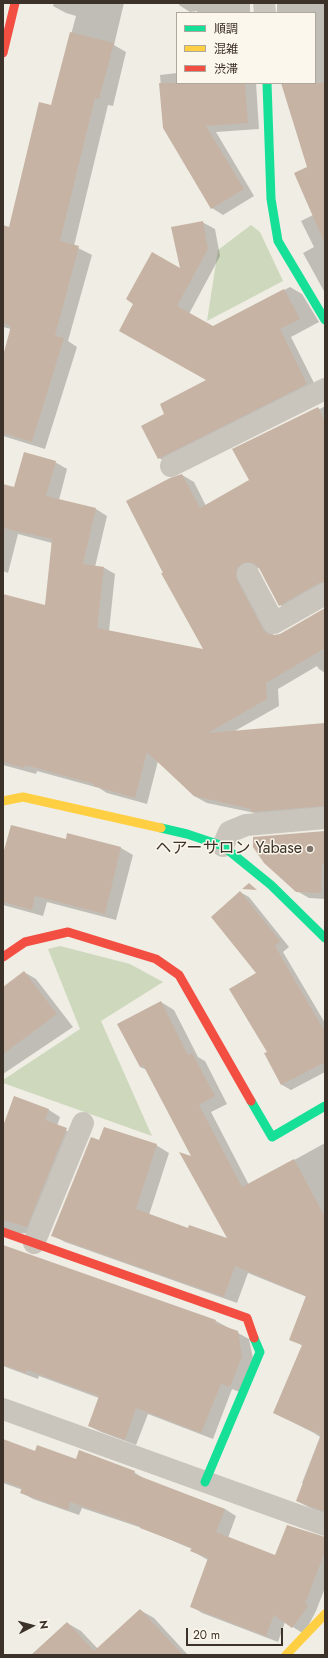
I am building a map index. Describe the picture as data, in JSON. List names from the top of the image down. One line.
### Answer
{"places":["ヘアーサロン Yabase"],"legend":["順調","混雑","渋滞"],"scale_bar":"20 m","north":"right"}
